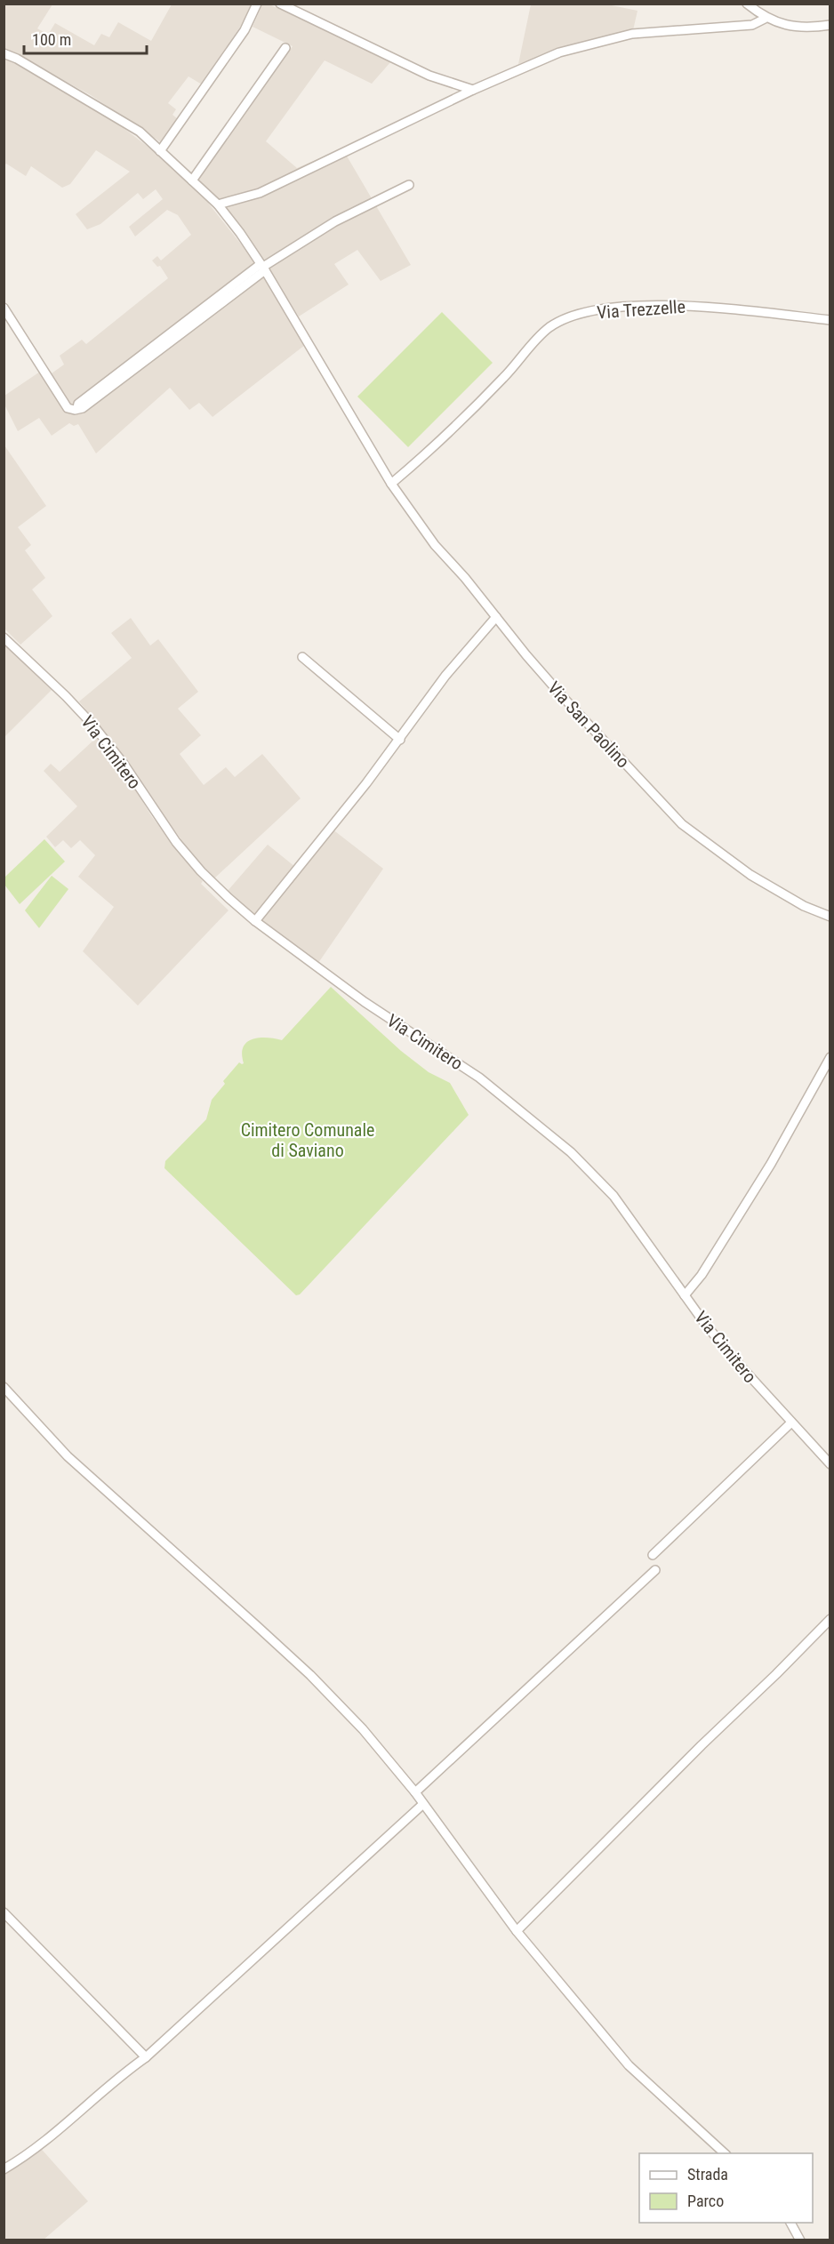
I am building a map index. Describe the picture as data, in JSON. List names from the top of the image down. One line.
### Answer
{"streets":{"street":["Via Trezzelle","Via San Paolino","Via Cimitero"]},"crossings":[["Via Trezzelle","Via San Paolino"]],"parks":["Cimitero Comunale di Saviano"],"legend":["Strada","Parco"],"scale_bar":"100 m"}
